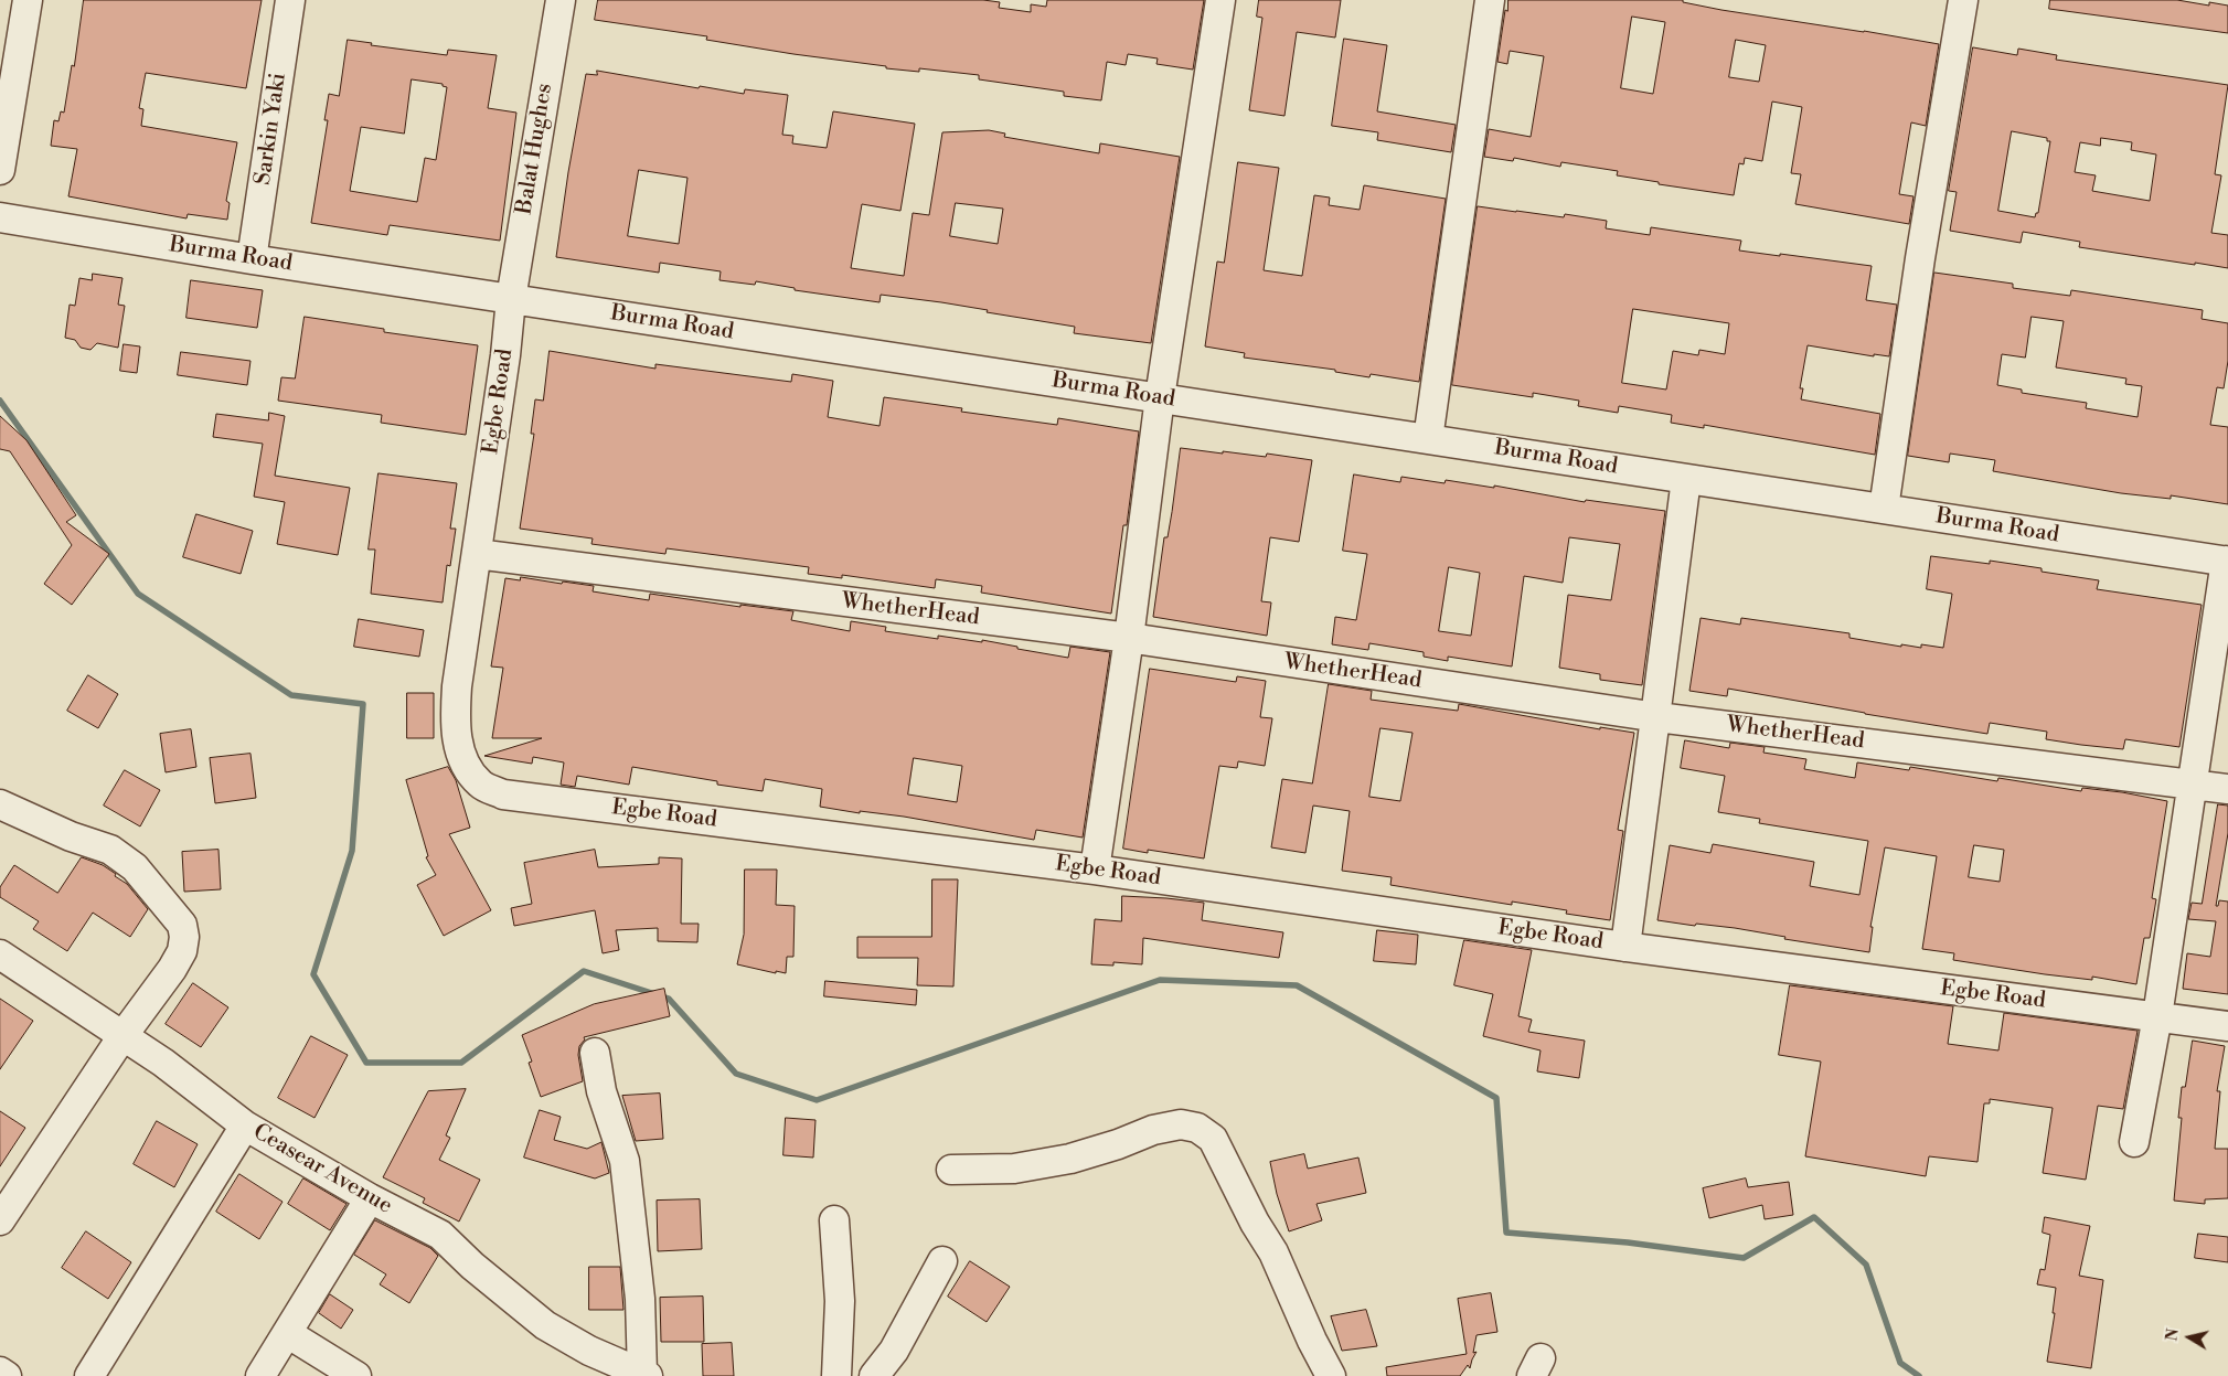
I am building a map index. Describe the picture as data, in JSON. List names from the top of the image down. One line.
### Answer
{"streets":{"street":["Sarkin Yaki","Balat Hughes","Burma Road","Egbe Road","WhetherHead","Ceasear Avenue"]},"crossings":[["Sarkin Yaki","Burma Road"],["Balat Hughes","Burma Road"],["Balat Hughes","Egbe Road"],["Burma Road","Egbe Road"],["Egbe Road","WhetherHead"]],"north":"left"}
